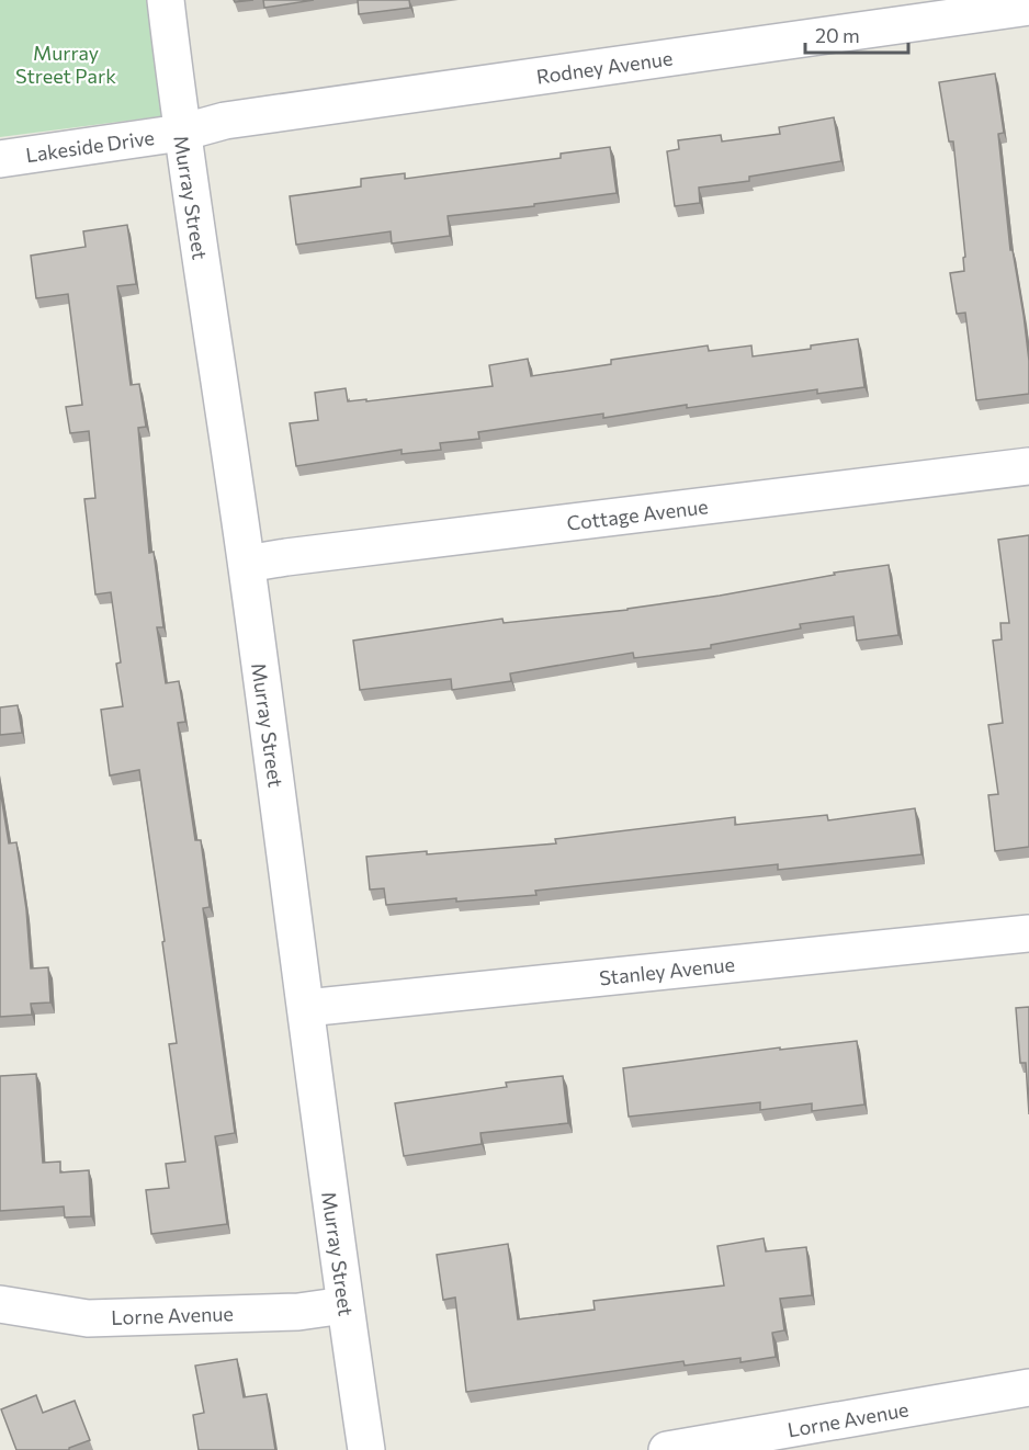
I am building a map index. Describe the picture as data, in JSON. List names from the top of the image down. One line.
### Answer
{"streets":{"street":["Rodney Avenue","Lakeside Drive","Murray Street","Cottage Avenue","Stanley Avenue","Lorne Avenue"]},"crossings":[["Rodney Avenue","Lakeside Drive"],["Rodney Avenue","Murray Street"],["Lakeside Drive","Murray Street"],["Murray Street","Cottage Avenue"],["Murray Street","Stanley Avenue"],["Murray Street","Lorne Avenue"]],"parks":["Murray Street Park"],"scale_bar":"20 m"}
